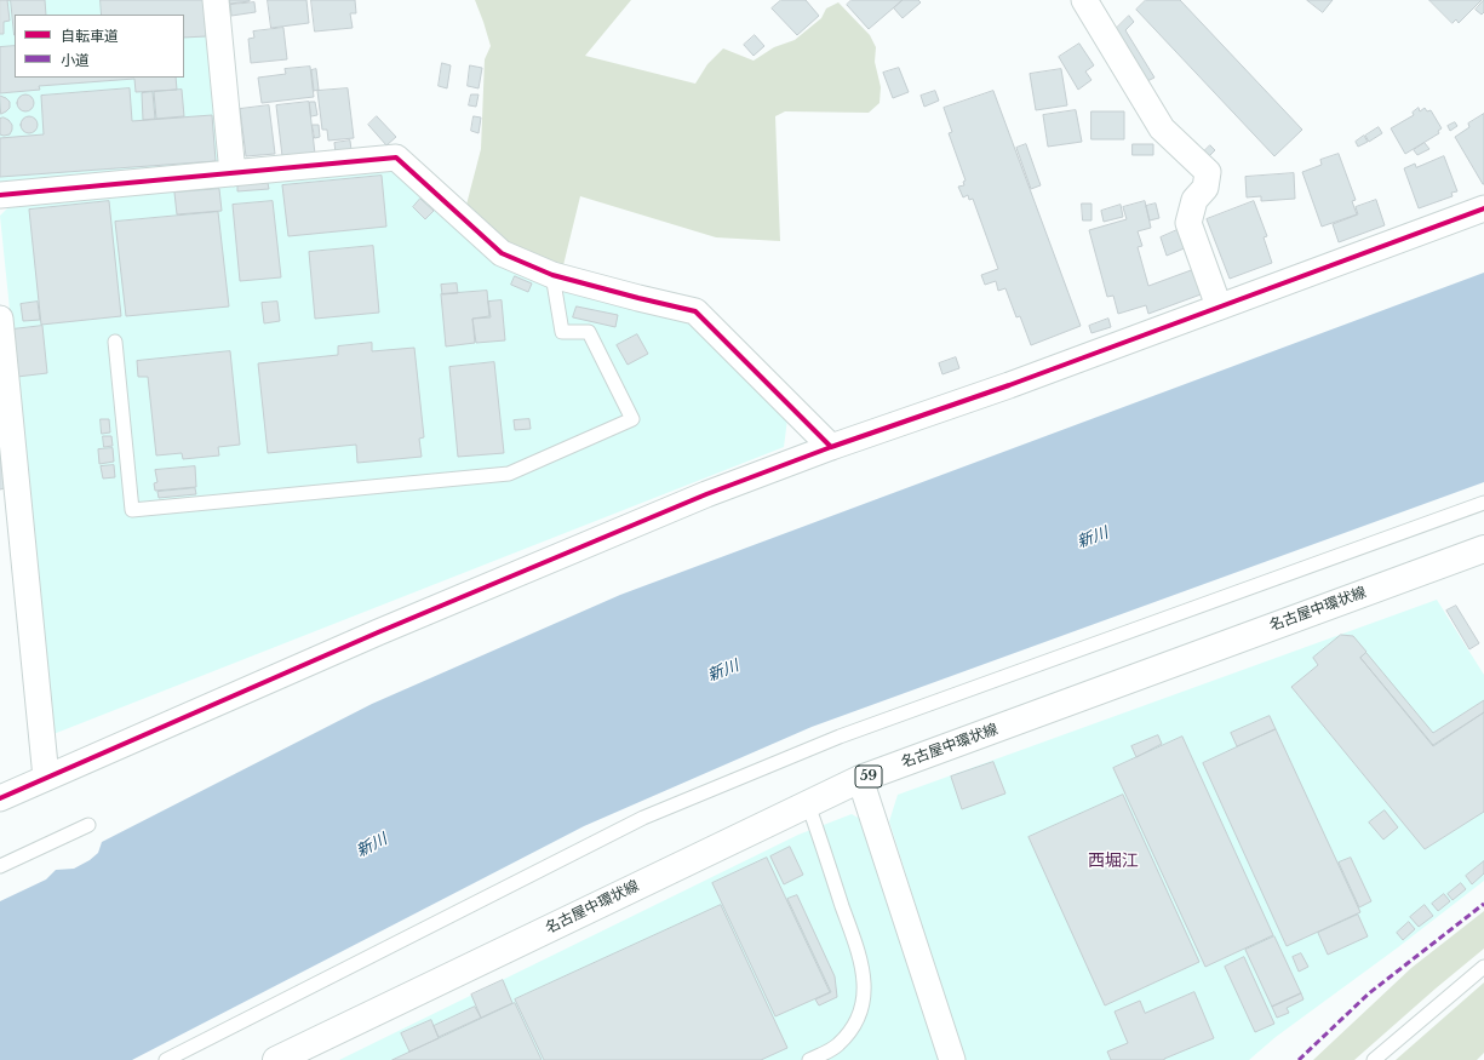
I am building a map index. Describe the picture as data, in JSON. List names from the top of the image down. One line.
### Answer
{"streets":{"main road":["名古屋中環状線","59"]},"districts":["西堀江"],"water":["新川"],"legend":["自転車道","小道"]}
